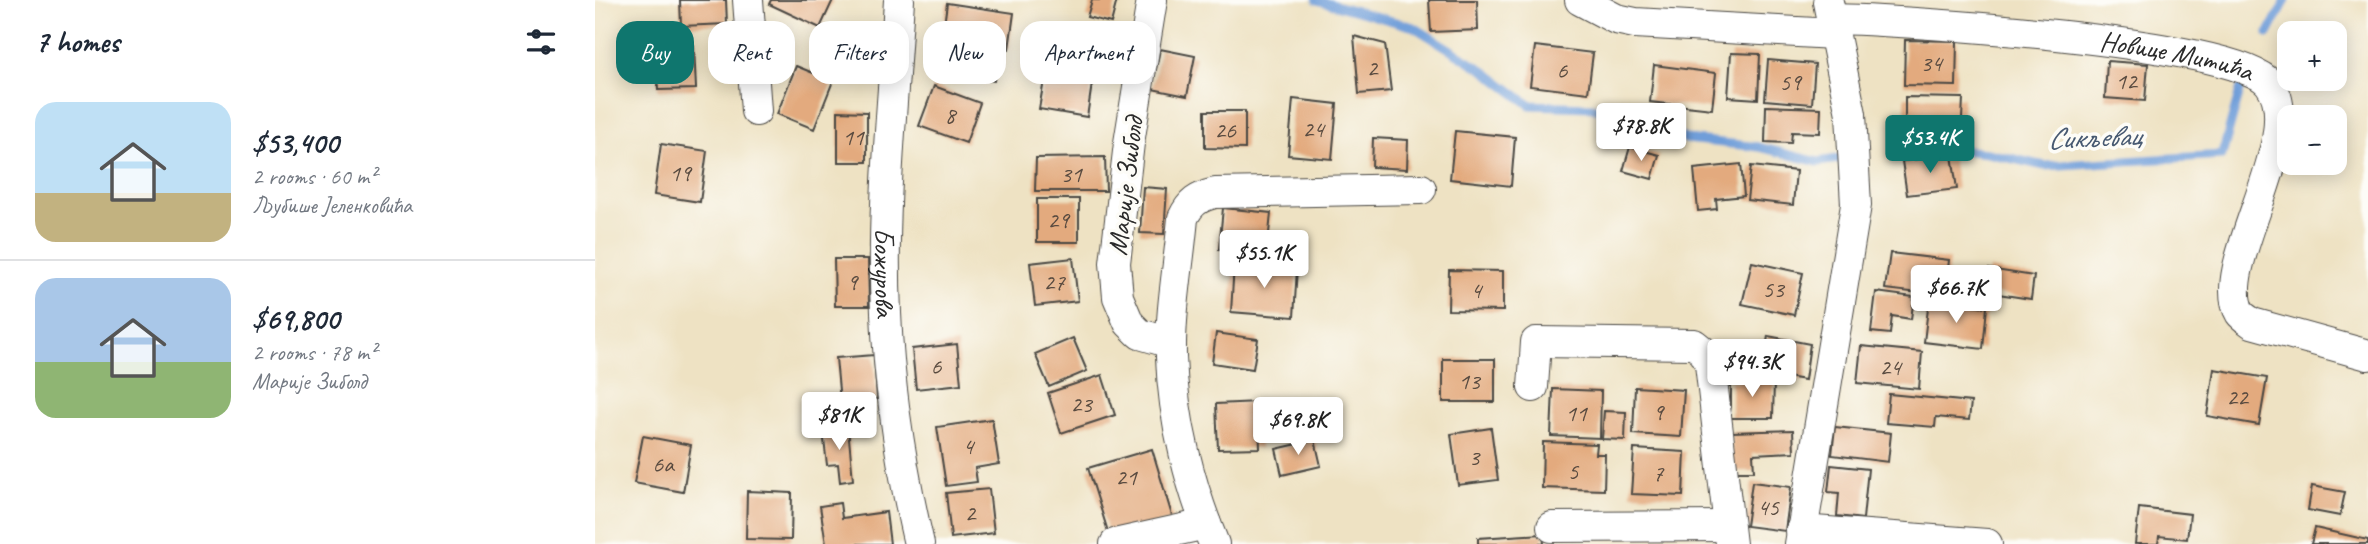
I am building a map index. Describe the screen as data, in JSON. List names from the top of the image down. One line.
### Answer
{"streets":{"street":["Новице Митића","Марије Зиболд","Божурова"]},"water":["Сикљевац"],"house_numbers":["34","2","6","12","59","8","24","26","11","19","31","29","9","27","53","4","6","24","13","22","23","9","11","4","3","6a","5","7","21","45","2"],"page":{"heading":"7 homes","map_buttons":["+","−"],"chip":["Buy","Rent","Filters","New","Apartment"],"list":[{"name":"$53,400","note":"2 rooms · 60 m² · Љубише Јеленковића"},{"name":"$69,800","note":"2 rooms · 78 m² · Марије Зиболд"}],"price":["$78.8K","$53.4K","$55.1K","$66.7K","$94.3K","$81K","$69.8K"]}}
